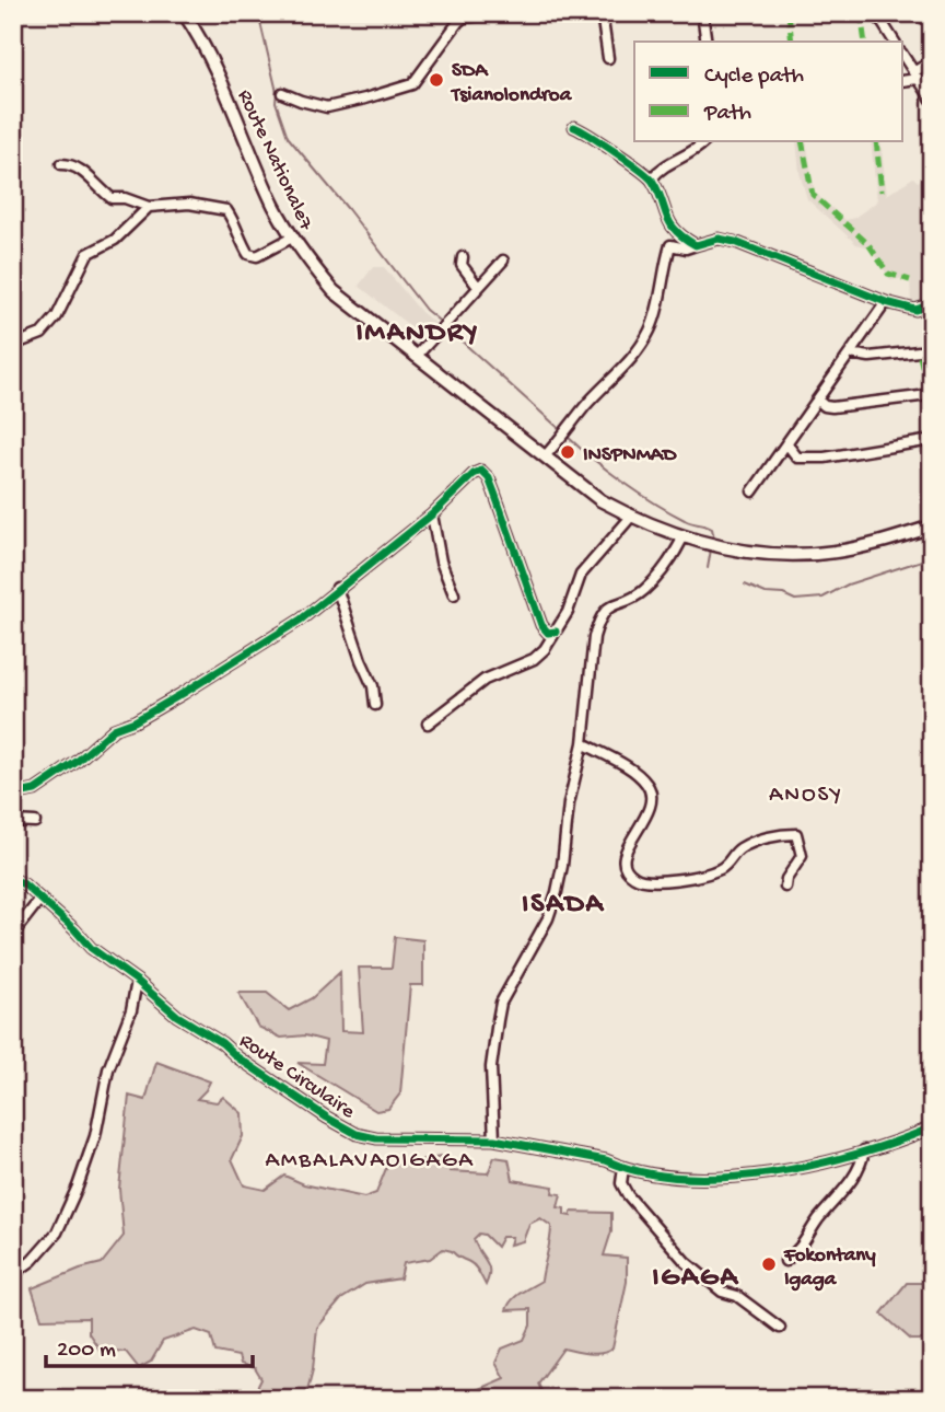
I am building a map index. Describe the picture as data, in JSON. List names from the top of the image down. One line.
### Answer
{"streets":{"main road":["Route Nationale7"],"street":["Route Circulaire"]},"districts":["IMANDRY","ANOSY","ISADA","AMBALAVAOIGAGA","IGAGA"],"places":["SDA Tsianolondroa","INSPNMAD","Fokontany Igaga"],"legend":["Cycle path","Path"],"scale_bar":"200 m"}
